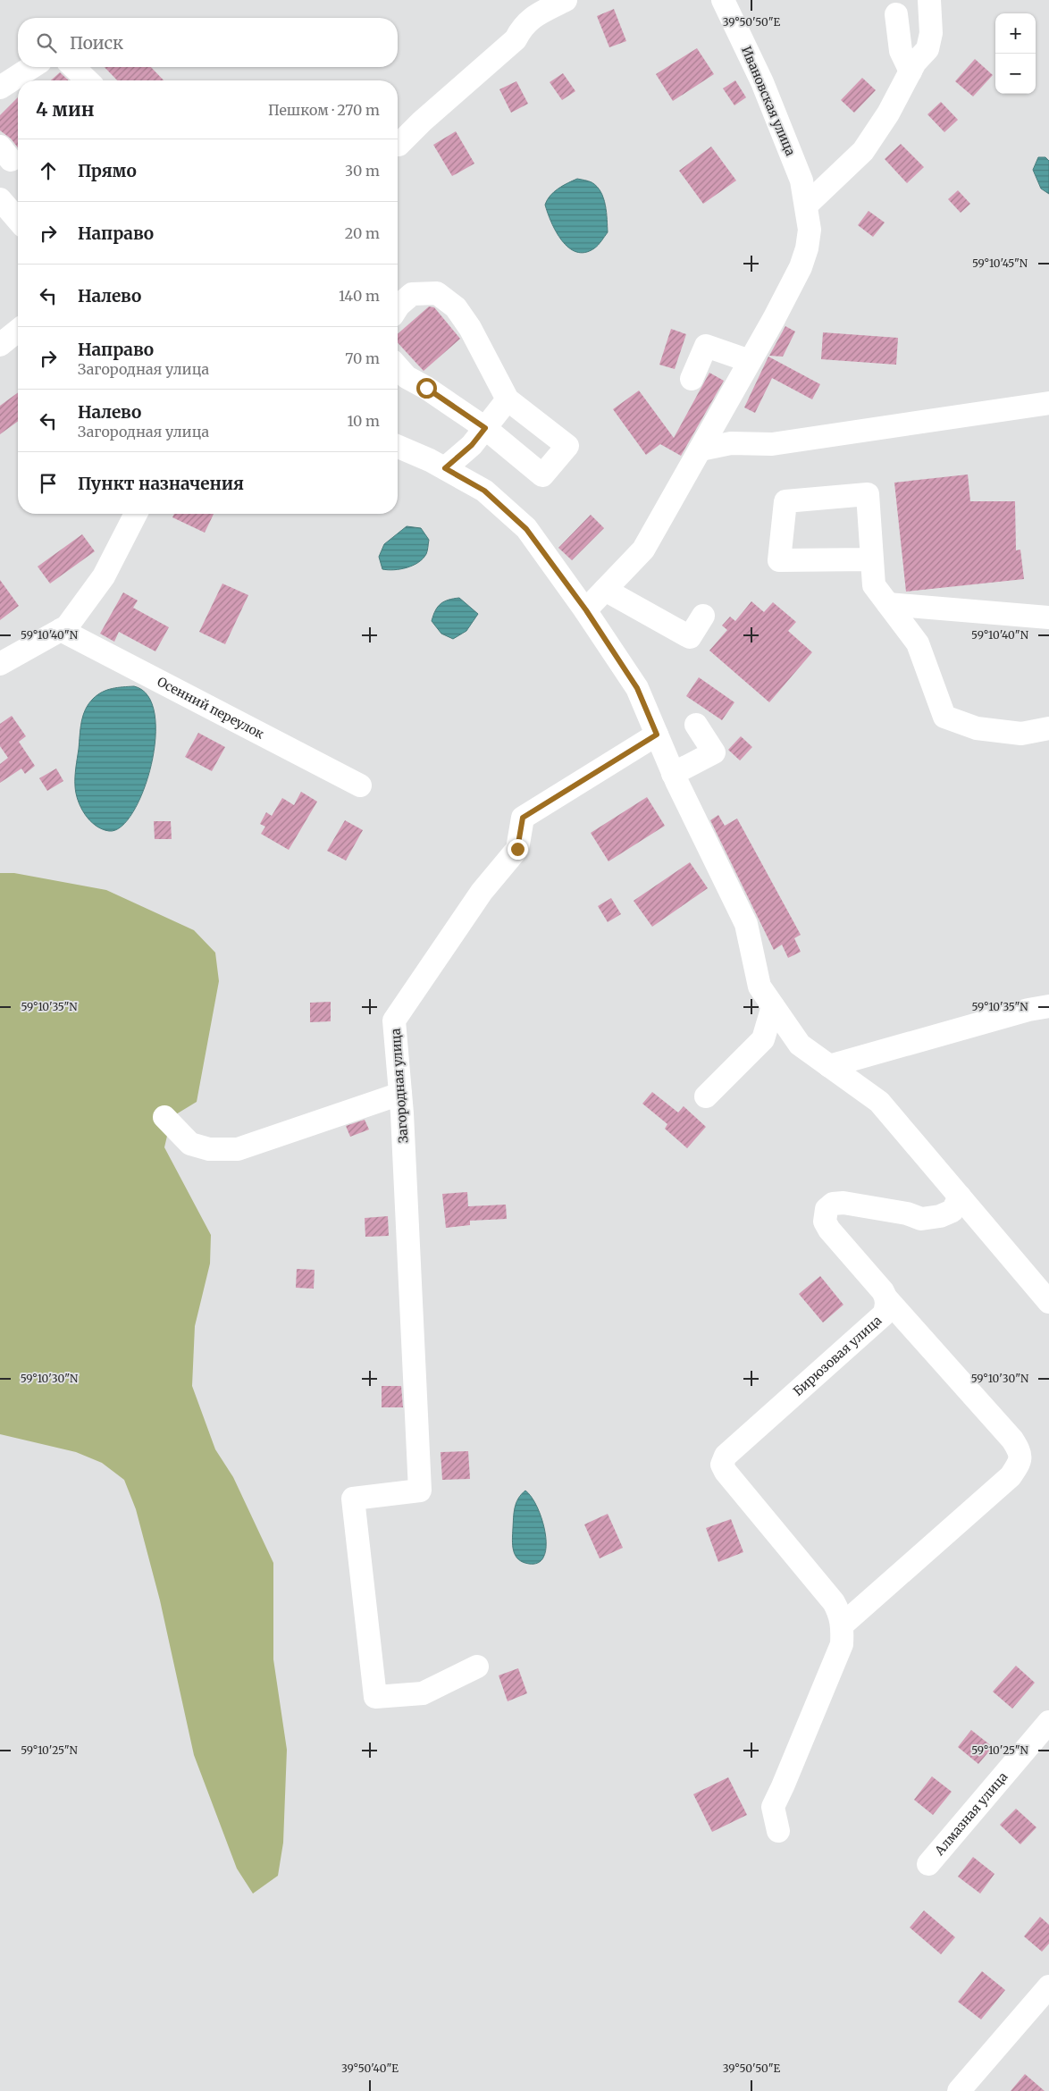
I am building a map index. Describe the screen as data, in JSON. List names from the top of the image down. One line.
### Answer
{"streets":{"street":["Ивановская улица","Осенний переулок","Загородная улица","Бирюзовая улица","Алмазная улица"]},"page":{"map_buttons":["+","−"],"search":"Поиск","heading":["4 мин","Пешком · 270 m"],"list":[["Прямо","30 m"],["Направо","20 m"],["Налево","140 m"],["Направо","Загородная улица","70 m"],["Налево","Загородная улица","10 m"],"Пункт назначения"]},"coordinates":["39°50'50\"E","59°10'45\"N","59°10'40\"N","59°10'35\"N","59°10'30\"N","59°10'25\"N","39°50'40\"E"]}
